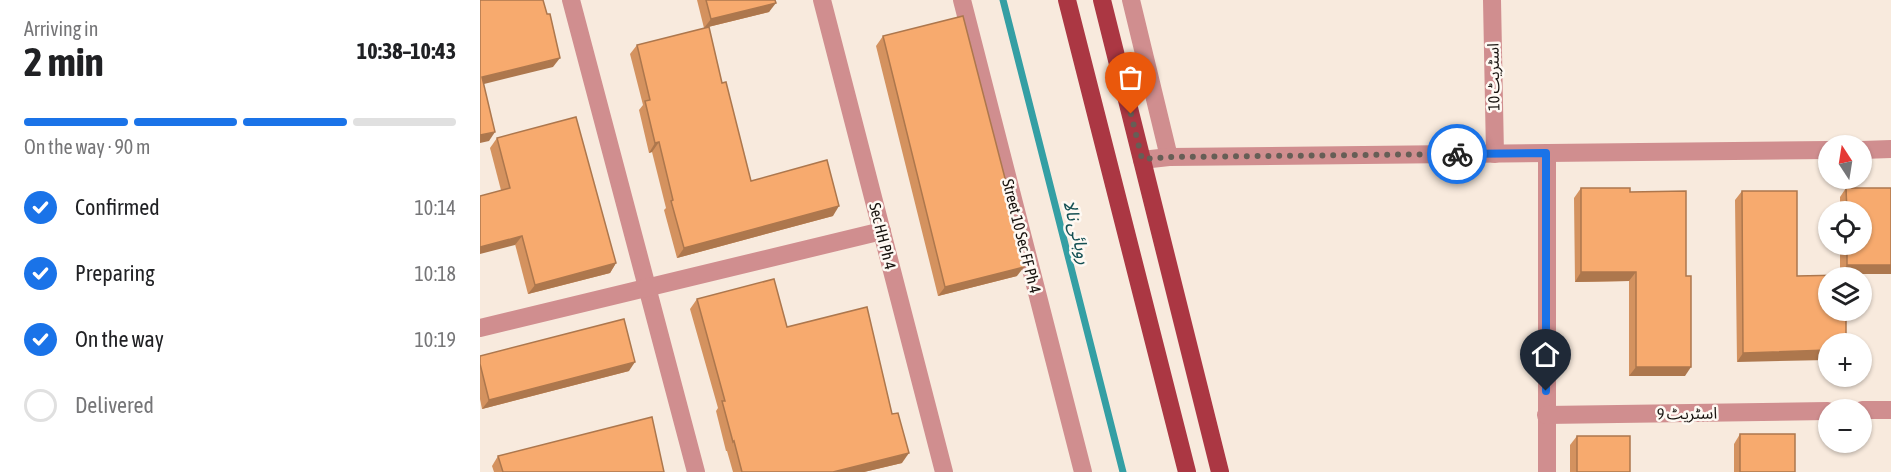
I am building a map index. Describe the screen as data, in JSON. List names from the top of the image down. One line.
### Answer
{"streets":{"street":["اسٹریٹ 10","Sec HH Ph 4","Street 10 Sec FF Ph 4","اسٹریٹ 9"]},"water":["روہائی نالا"],"north":"top","page":{"heading":["2 min","Arriving in","10:38–10:43"],"bar":"On the way · 90 m","map_buttons":["+","−"],"list":[["Confirmed","10:14"],["Preparing","10:18"],["On the way","10:19"],"Delivered"]}}
